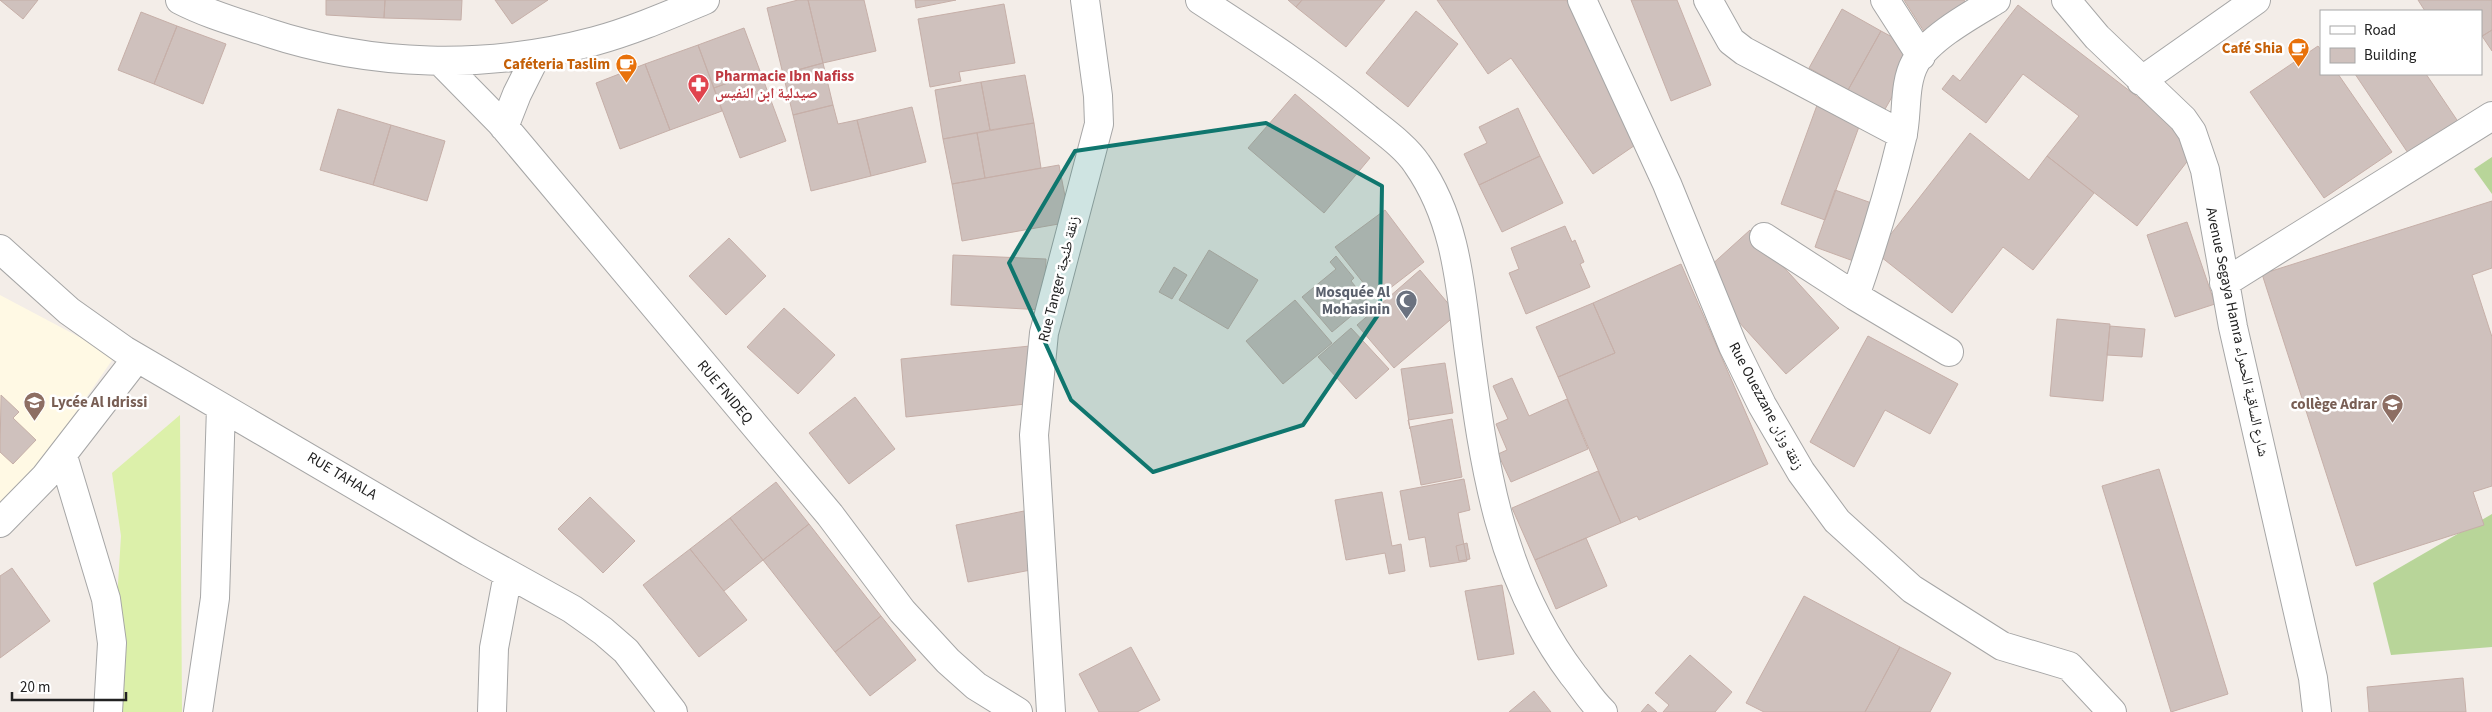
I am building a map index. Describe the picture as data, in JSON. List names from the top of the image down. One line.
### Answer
{"streets":{"street":["Rue Tanger زنقة طنجة","Avenue Segaya Hamra شارع الساقية الحمراء","RUE FNIDEQ","Rue Ouezzane زنقة وزان","RUE TAHALA"]},"places":{"cafe":["Café Shia","Caféteria Taslim"],"pharmacy":["Pharmacie Ibn Nafiss صيدلية ابن النفيس"],"mosque":["Mosquée Al Mohasinin"],"school or university":["Lycée Al Idrissi","collège Adrar"]},"legend":["Road","Building"],"scale_bar":"20 m"}
